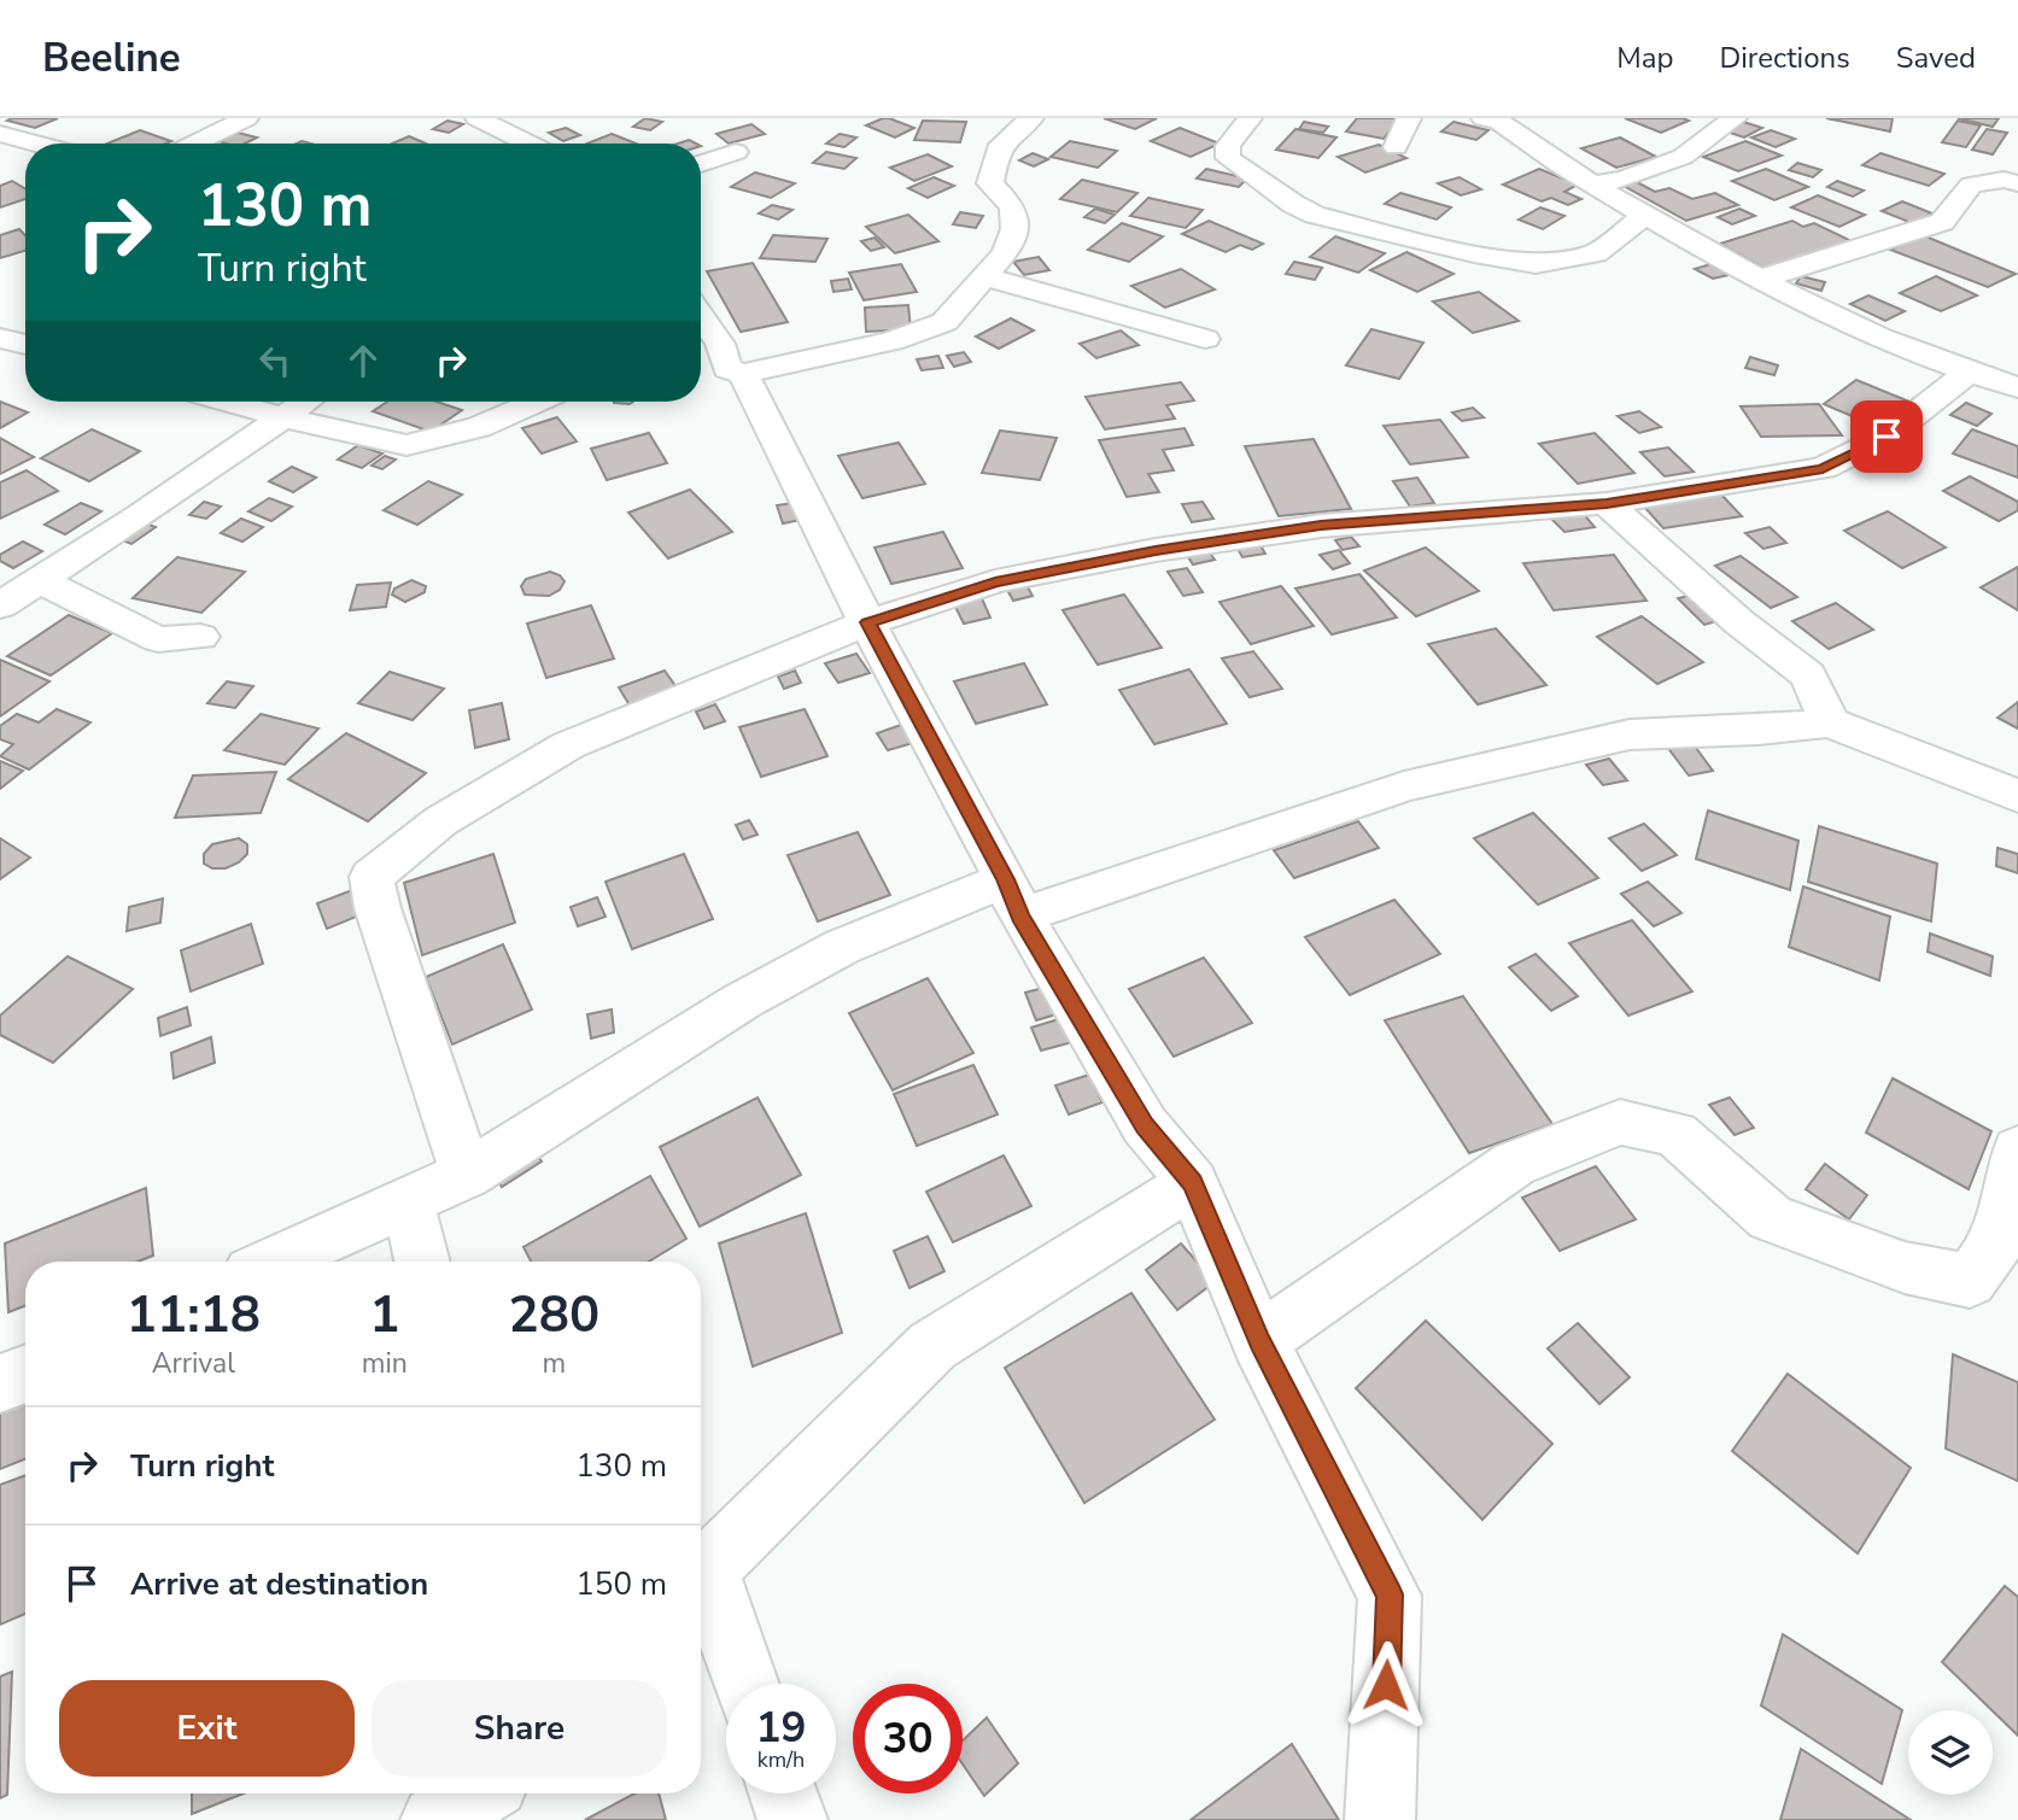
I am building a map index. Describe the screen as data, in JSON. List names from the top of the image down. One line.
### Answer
{"page":{"header":"Beeline","nav":["Map","Directions","Saved"],"turn":["130 m","Turn right"],"eta":["11:18","Arrival","1","min","280","m"],"list":[{"name":"Turn right","value":"130 m"},{"name":"Arrive at destination","value":"150 m"}],"buttons":["Exit","Share"],"speed":"19 km/h","limit":"30"}}
